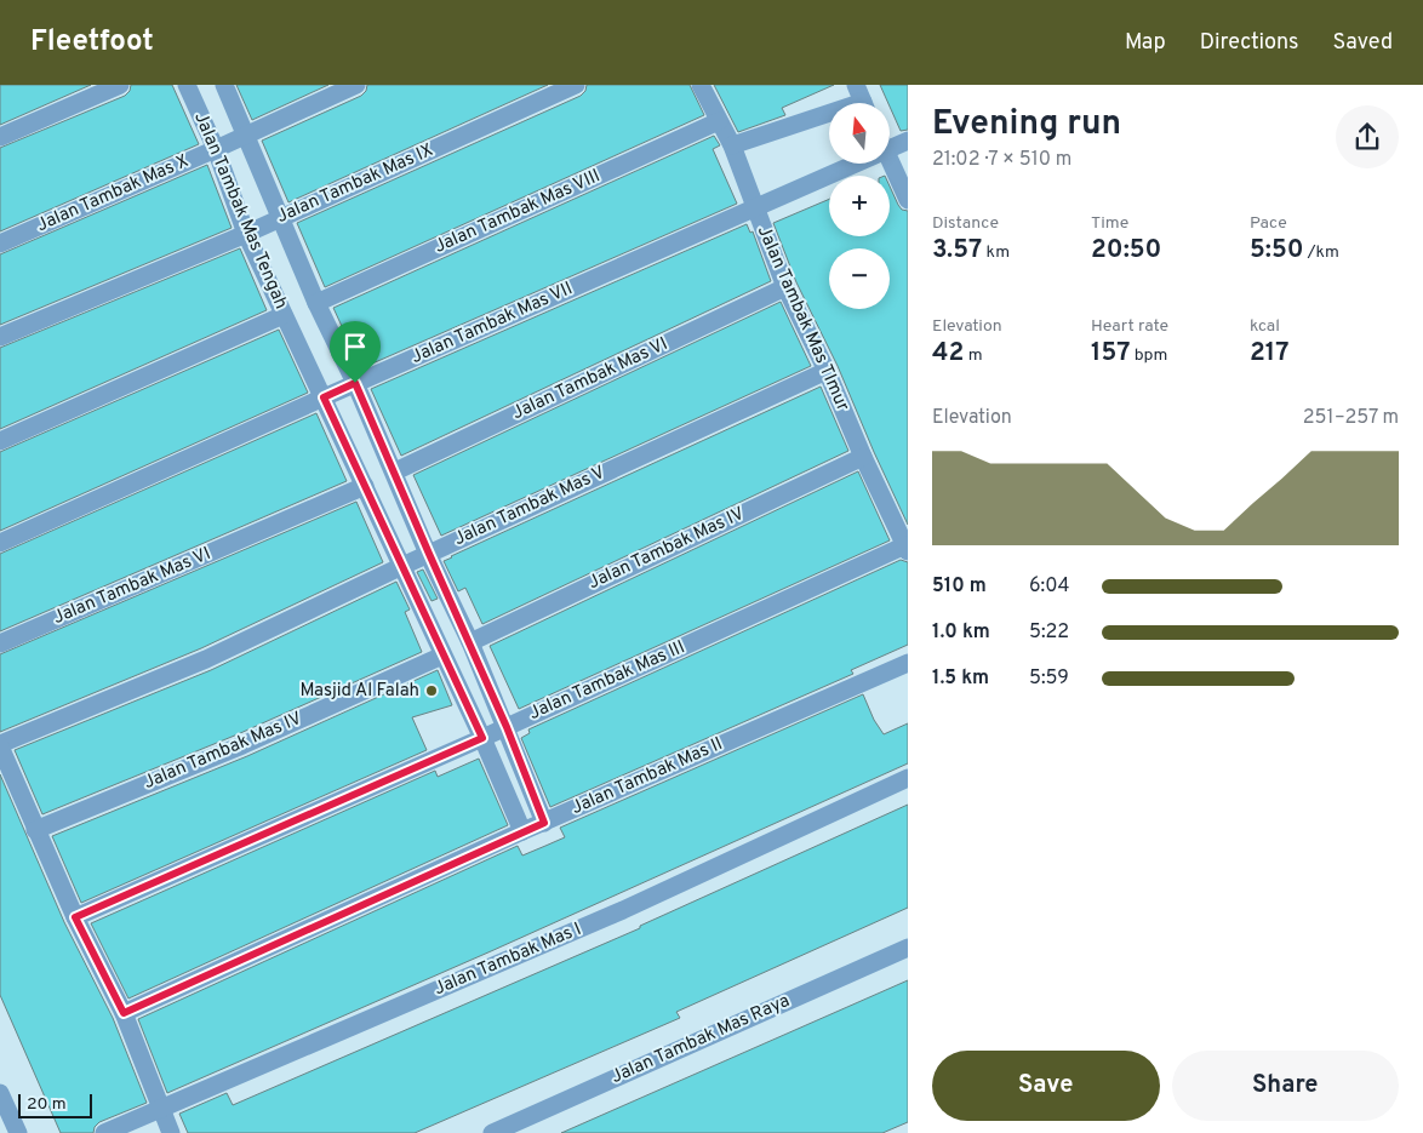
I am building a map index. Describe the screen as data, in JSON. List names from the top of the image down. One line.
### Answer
{"streets":{"street":["Jalan Tambak Mas IX","Jalan Tambak Mas X","Jalan Tambak Mas Tengah","Jalan Tambak Mas VIII","Jalan Tambak Mas TImur","Jalan Tambak Mas VII","Jalan Tambak Mas VI","Jalan Tambak Mas V","Jalan Tambak Mas IV","Jalan Tambak Mas III","Jalan Tambak Mas II","Jalan Tambak Mas I","Jalan Tambak Mas Raya"]},"crossings":[["Jalan Tambak Mas IX","Jalan Tambak Mas Tengah"],["Jalan Tambak Mas X","Jalan Tambak Mas Tengah"],["Jalan Tambak Mas Tengah","Jalan Tambak Mas VIII"],["Jalan Tambak Mas Tengah","Jalan Tambak Mas VII"],["Jalan Tambak Mas Tengah","Jalan Tambak Mas VI"],["Jalan Tambak Mas Tengah","Jalan Tambak Mas V"],["Jalan Tambak Mas Tengah","Jalan Tambak Mas IV"],["Jalan Tambak Mas Tengah","Jalan Tambak Mas III"],["Jalan Tambak Mas Tengah","Jalan Tambak Mas II"],["Jalan Tambak Mas VIII","Jalan Tambak Mas TImur"],["Jalan Tambak Mas TImur","Jalan Tambak Mas VII"],["Jalan Tambak Mas TImur","Jalan Tambak Mas VI"],["Jalan Tambak Mas TImur","Jalan Tambak Mas V"],["Jalan Tambak Mas TImur","Jalan Tambak Mas IV"],["Jalan Tambak Mas TImur","Jalan Tambak Mas III"]],"places":["Masjid Al Falah"],"scale_bar":"20 m","north":"top","page":{"header":"Fleetfoot","nav":["Map","Directions","Saved"],"heading":["Evening run","21:02 · 7 × 510 m"],"map_buttons":["+","−"],"stats":[["Distance","3.57 km"],["Time","20:50"],["Pace","5:50 /km"],["Elevation","42 m"],["Heart rate","157 bpm"],["kcal","217"]],"chart":["Elevation","251–257 m"],"list":[{"name":"510 m","note":"6:04"},{"name":"1.0 km","note":"5:22"},{"name":"1.5 km","note":"5:59"}],"buttons":["Save","Share"],"scale":"20 m"}}
